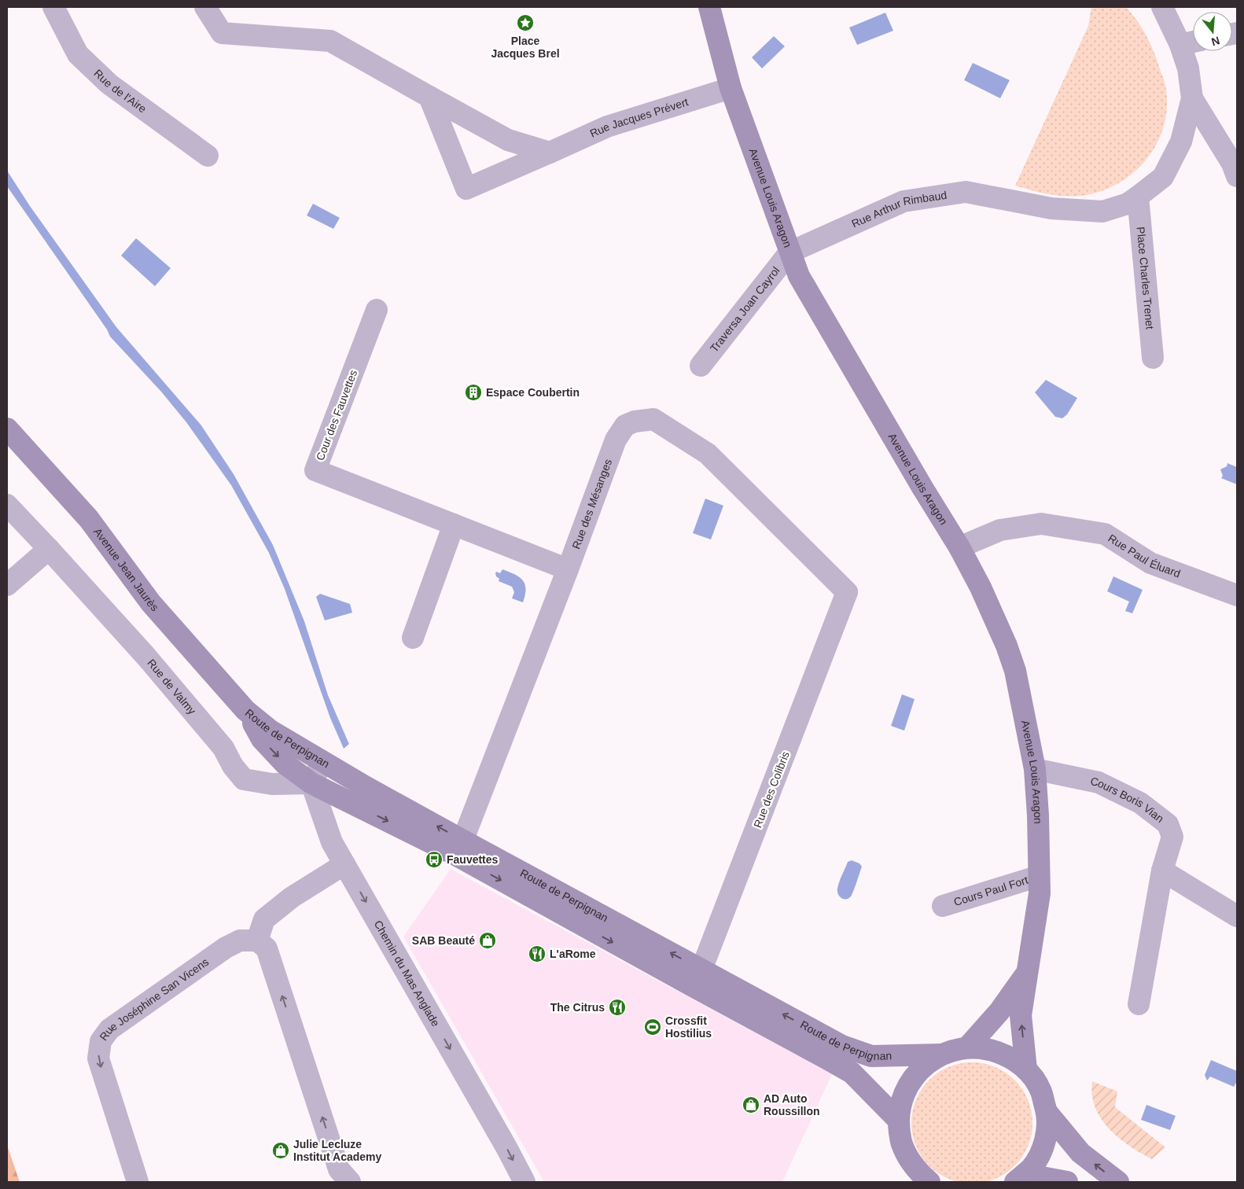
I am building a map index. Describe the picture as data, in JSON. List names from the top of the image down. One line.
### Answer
{"streets":{"street":["Rue de l'Aire","Rue Jacques Prévert","Avenue Louis Aragon","Rue Arthur Rimbaud","Place Charles Trenet","Traversa Joan Cayrol","Cour des Fauvettes","Rue des Mésanges","Rue Paul Éluard","Avenue Jean Jaurès","Rue de Valmy","Route de Perpignan","Rue des Colibris","Cours Boris Vian","Cours Paul Fort","Chemin du Mas Anglade","Rue Joséphine San Vicens"]},"crossings":[["Rue Jacques Prévert","Avenue Louis Aragon"],["Avenue Louis Aragon","Rue Arthur Rimbaud"],["Avenue Louis Aragon","Traversa Joan Cayrol"],["Avenue Louis Aragon","Rue Paul Éluard"],["Avenue Louis Aragon","Cours Boris Vian"],["Avenue Louis Aragon","Cours Paul Fort"],["Rue Arthur Rimbaud","Place Charles Trenet"],["Rue Arthur Rimbaud","Traversa Joan Cayrol"],["Cour des Fauvettes","Rue des Mésanges"],["Rue des Mésanges","Route de Perpignan"],["Rue des Mésanges","Rue des Colibris"],["Avenue Jean Jaurès","Route de Perpignan"],["Rue de Valmy","Route de Perpignan"],["Rue de Valmy","Chemin du Mas Anglade"],["Route de Perpignan","Rue des Colibris"],["Route de Perpignan","Chemin du Mas Anglade"]],"places":{"place":["Place Jacques Brel"],"building":["Espace Coubertin"],"bus stop":["Fauvettes"],"shop":["SAB Beauté","AD Auto Roussillon","Julie Lecluze Institut Academy"],"restaurant":["L'aRome","The Citrus"],"sports":["Crossfit Hostilius"]},"north":"bottom"}
